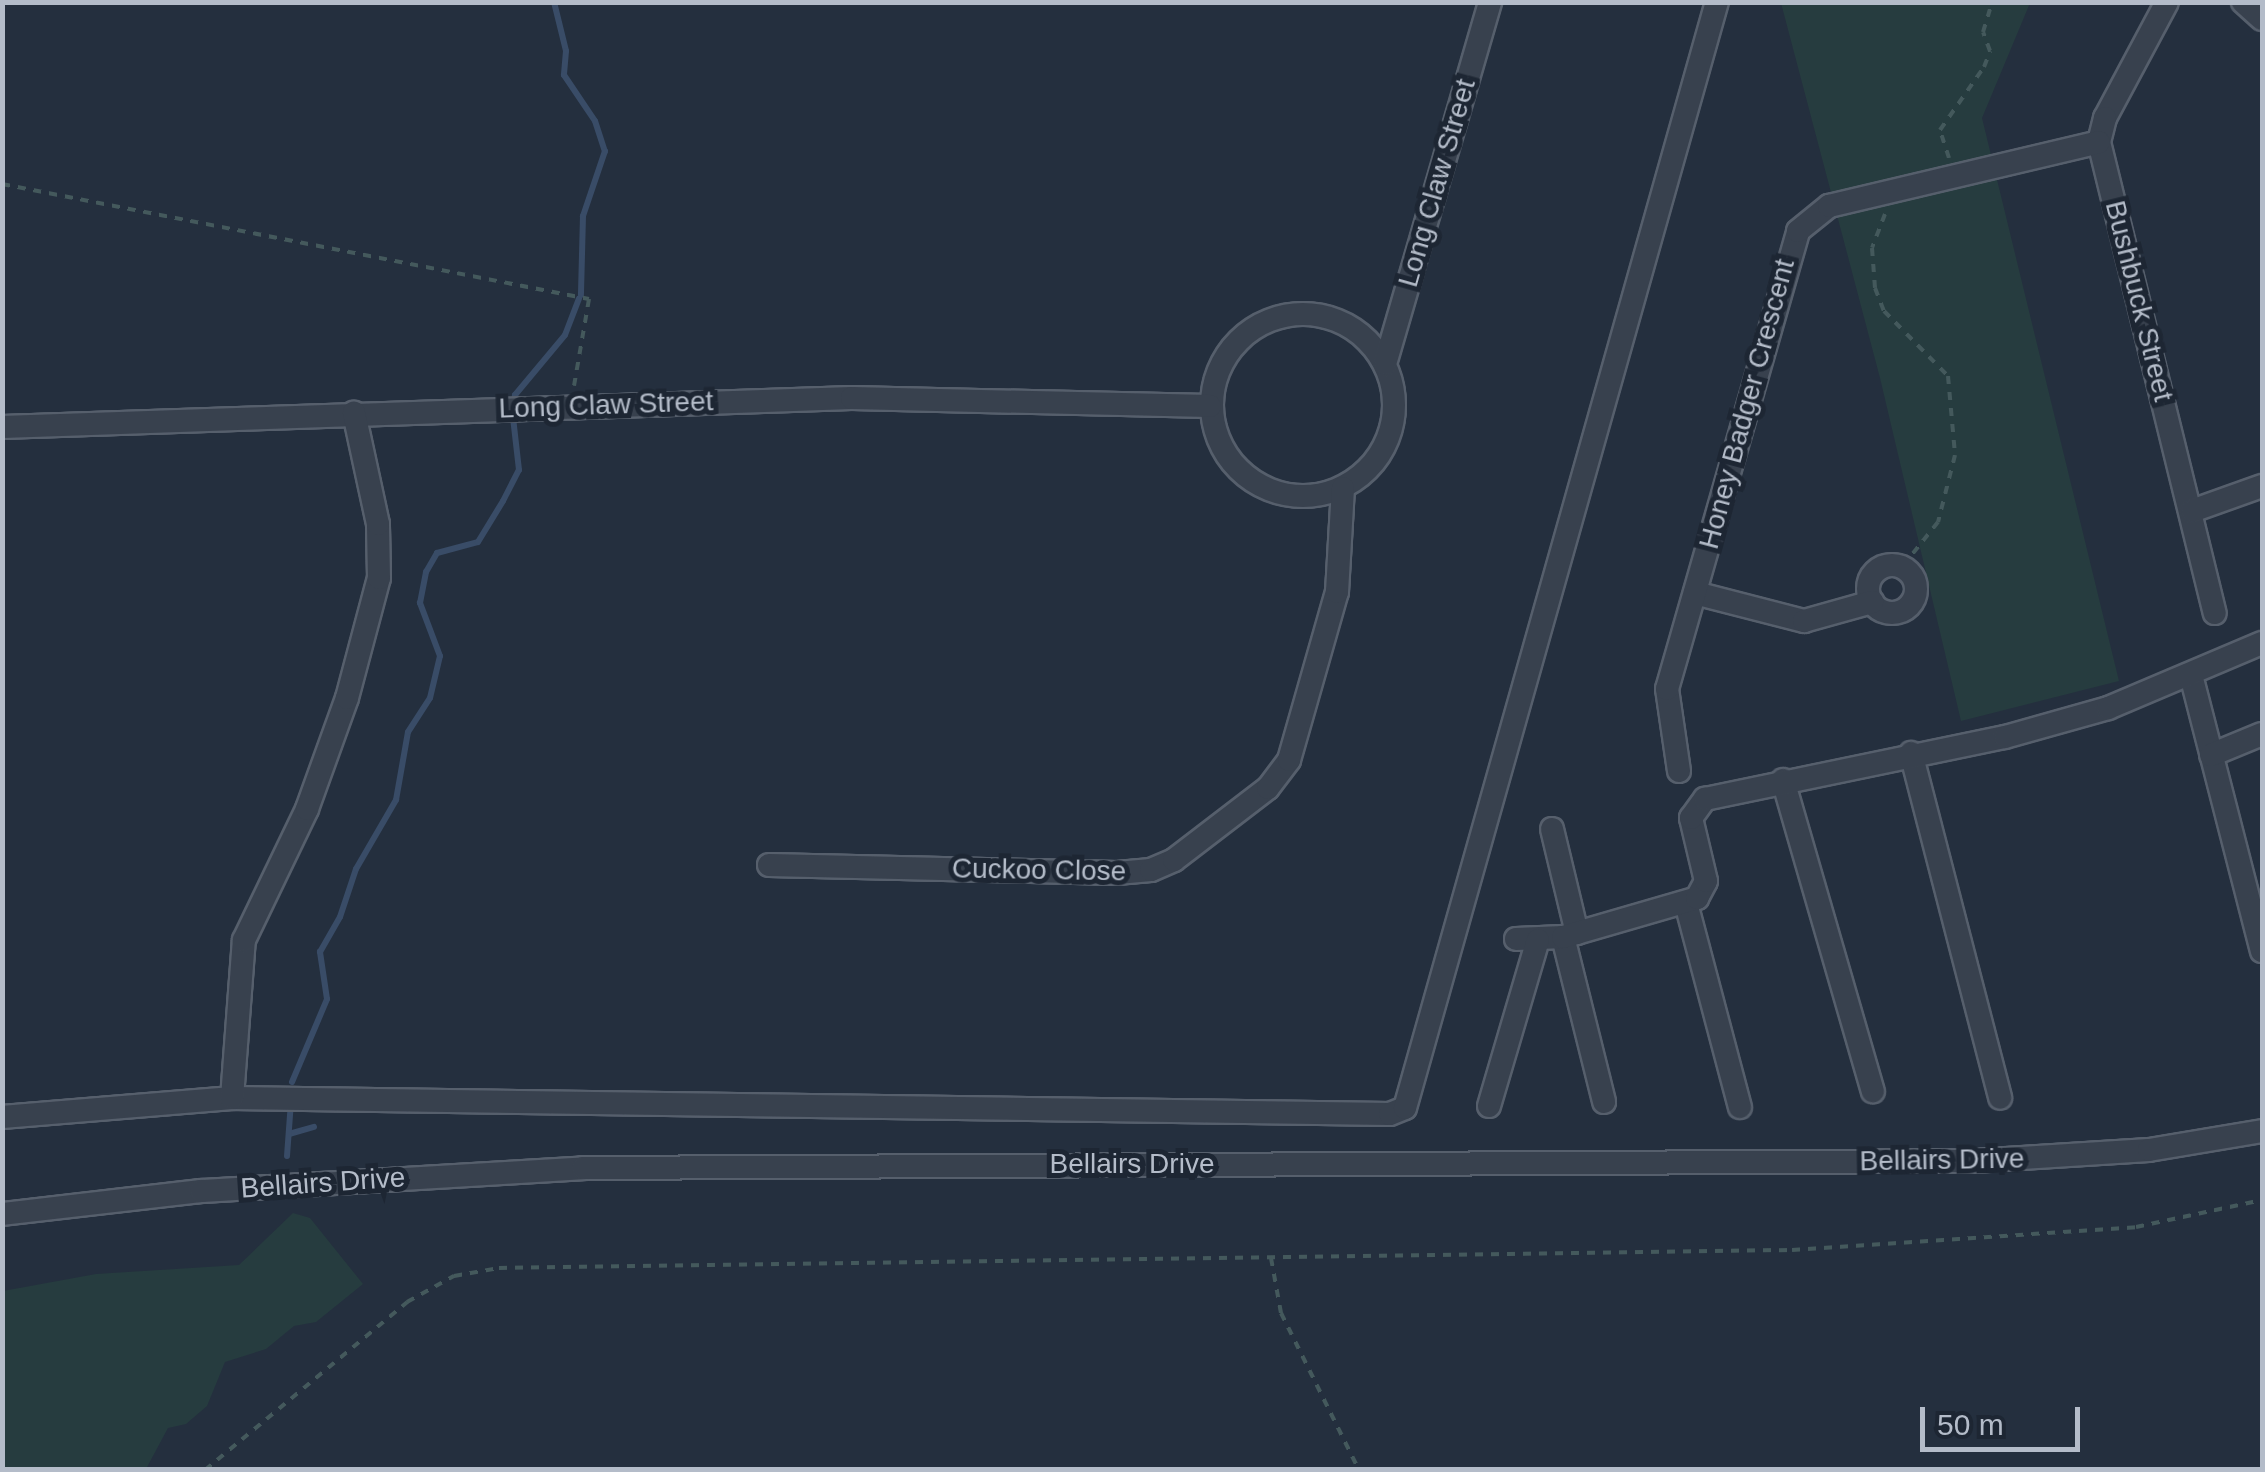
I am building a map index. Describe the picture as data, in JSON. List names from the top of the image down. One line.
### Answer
{"streets":{"street":["Long Claw Street","Bushbuck Street","Honey Badger Crescent","Cuckoo Close","Bellairs Drive"]},"crossings":[["Long Claw Street","Cuckoo Close"],["Bushbuck Street","Honey Badger Crescent"]],"scale_bar":"50 m"}
